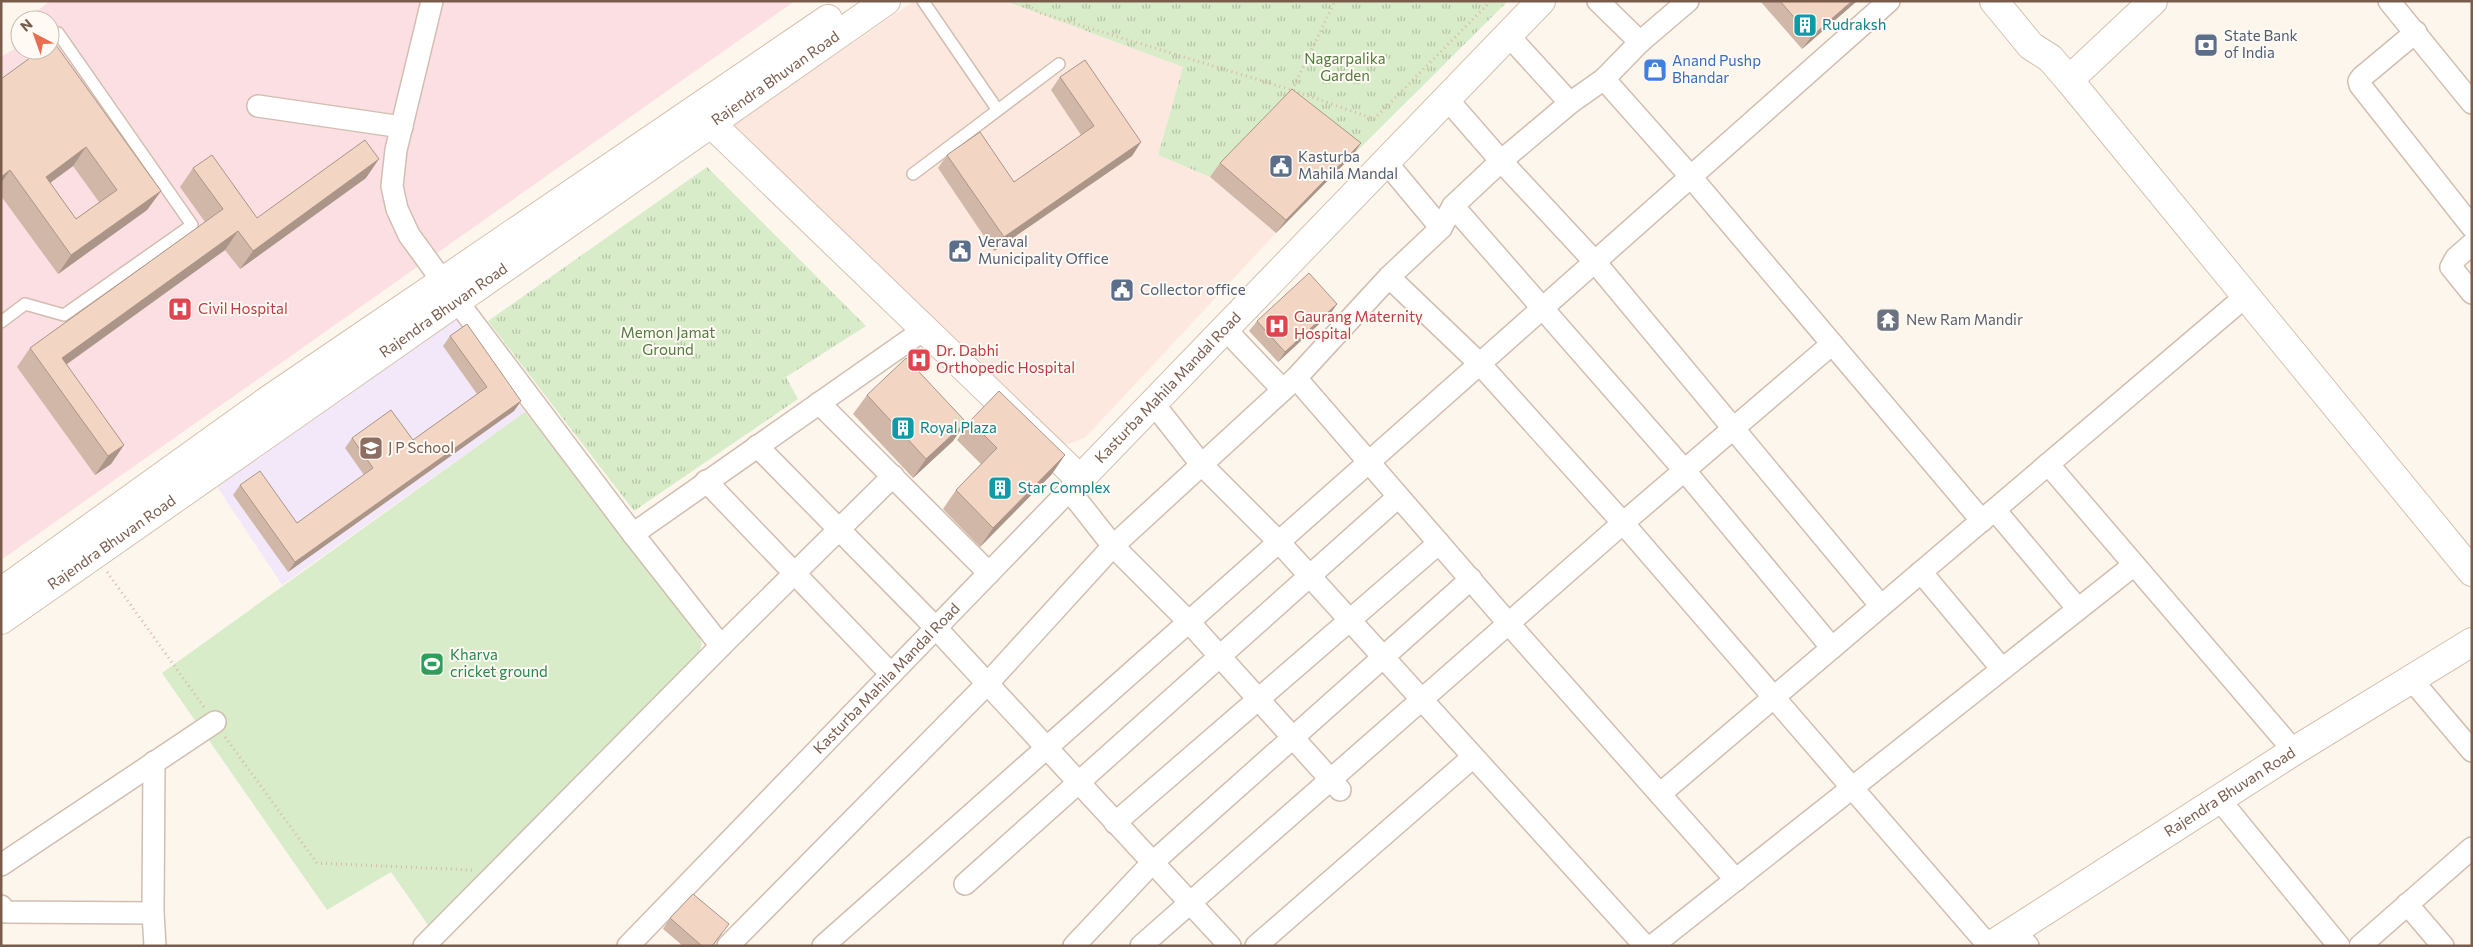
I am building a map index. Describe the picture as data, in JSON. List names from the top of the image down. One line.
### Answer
{"streets":{"street":["Rajendra Bhuvan Road","Kasturba Mahila Mandal Road"]},"parks":["Nagarpalika Garden","Memon Jamat Ground"],"places":{"building":["Rudraksh","Royal Plaza","Star Complex"],"bank":["State Bank of India"],"shop":["Anand Pushp Bhandar"],"public building":["Kasturba Mahila Mandal","Veraval Municipality Office","Collector office"],"hospital":["Civil Hospital","Gaurang Maternity Hospital","Dr. Dabhi Orthopedic Hospital"],"temple":["New Ram Mandir"],"school or university":["J P School"],"sports":["Kharva cricket ground"]},"north":"top left"}
